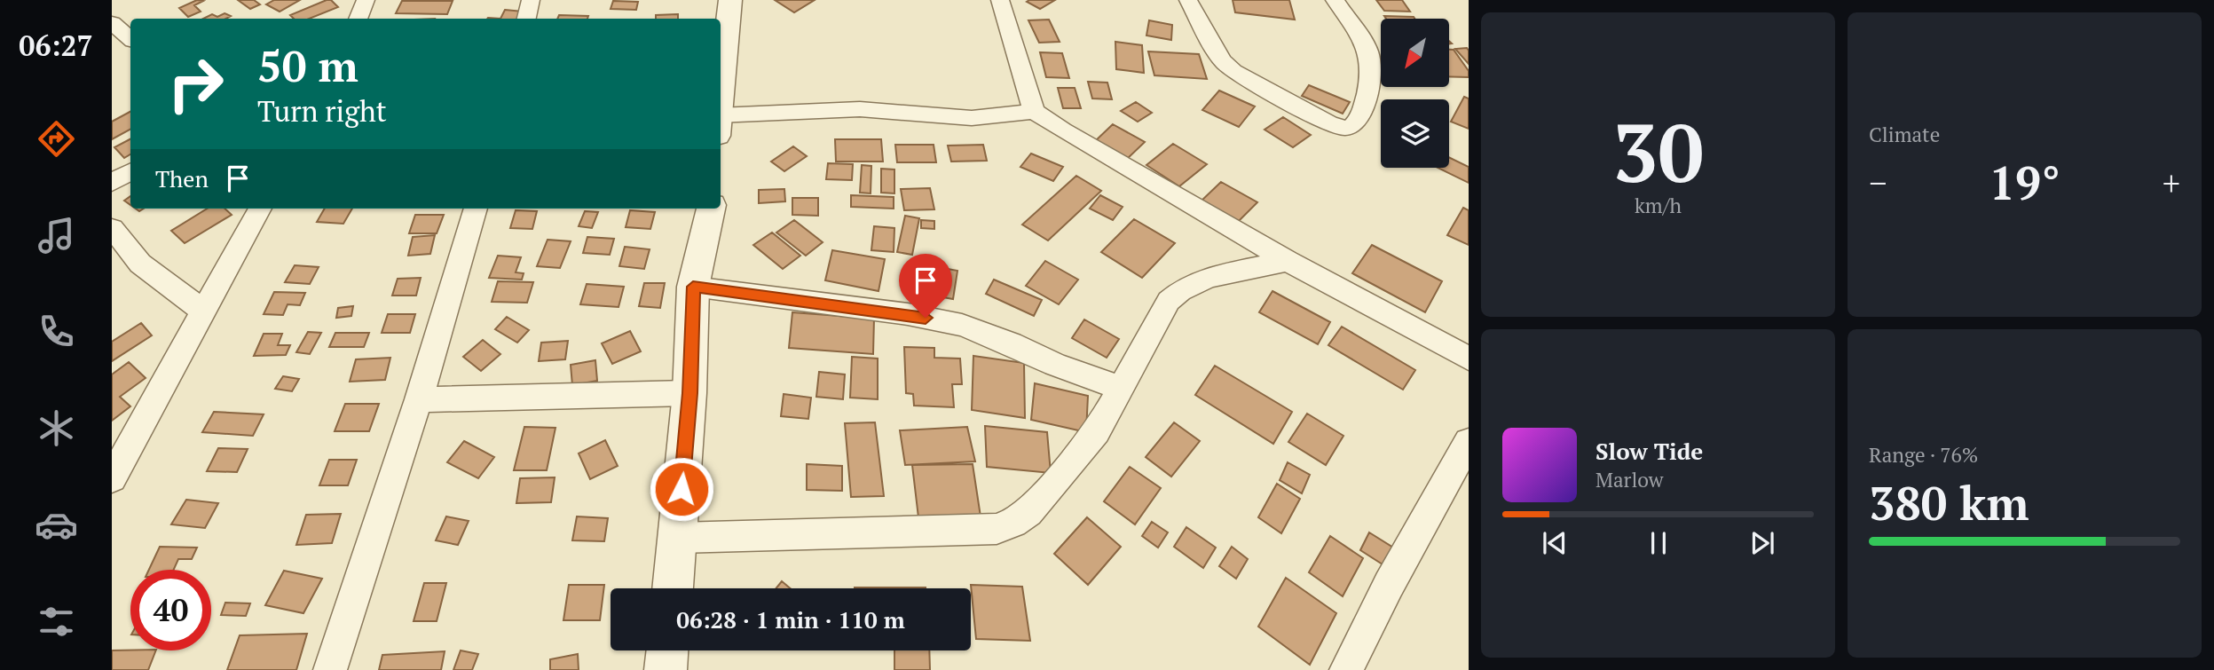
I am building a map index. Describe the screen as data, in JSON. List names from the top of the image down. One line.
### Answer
{"north":"bottom left","page":{"tabs":"06:27","tile":[["30","km/h"],"Climate",["Range · 76%","380 km"]],"turn":["50 m","Turn right"],"then":"Then","heat":["−","19°","+"],"song":["Slow Tide","Marlow"],"limit":"40","trip":"06:28 · 1 min · 110 m"}}
